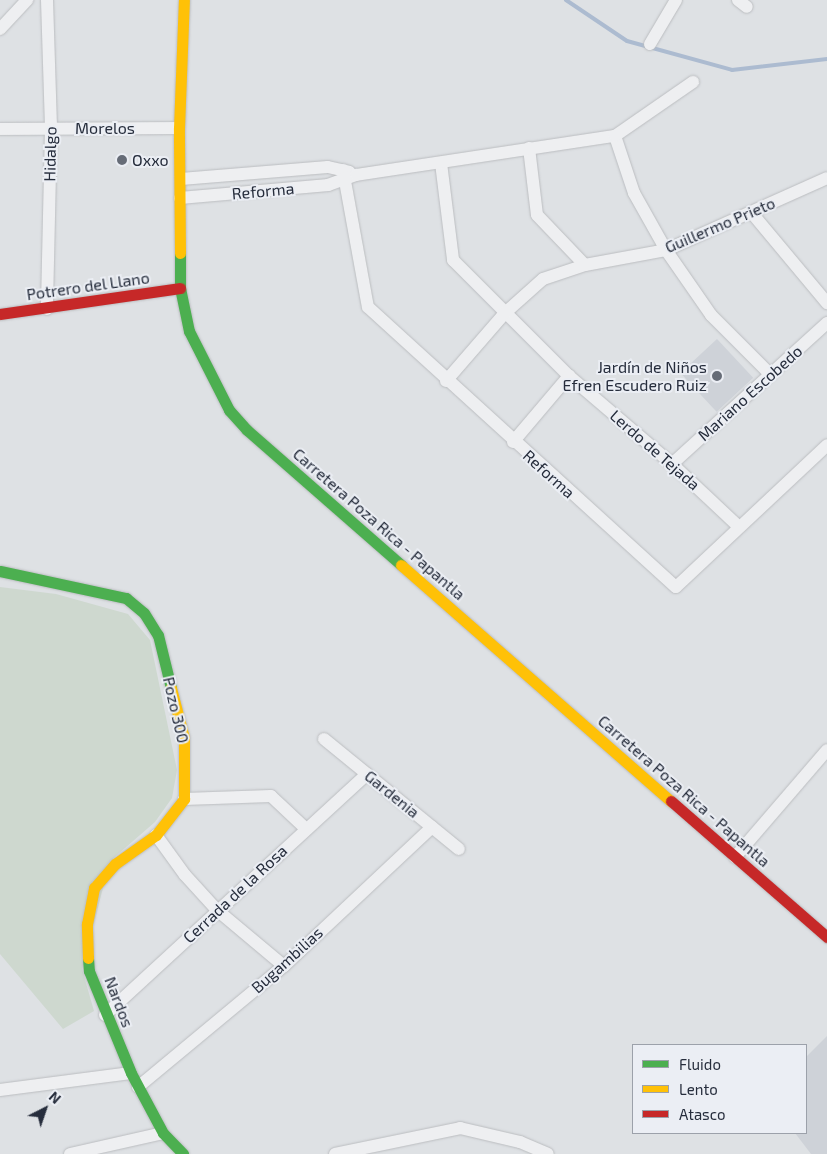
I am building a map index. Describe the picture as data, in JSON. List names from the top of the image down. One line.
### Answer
{"streets":{"main road":["Potrero del Llano","Carretera Poza Rica - Papantla","Pozo 300","Nardos"],"street":["Morelos","Hidalgo","Reforma","Guillermo Prieto","Mariano Escobedo","Lerdo de Tejada","Gardenia","Cerrada de la Rosa","Bugambilias"]},"crossings":[["Morelos","Hidalgo"],["Morelos","Carretera Poza Rica - Papantla"],["Hidalgo","Potrero del Llano"],["Reforma","Guillermo Prieto"],["Reforma","Lerdo de Tejada"],["Reforma","Carretera Poza Rica - Papantla"],["Guillermo Prieto","Lerdo de Tejada"],["Potrero del Llano","Carretera Poza Rica - Papantla"],["Mariano Escobedo","Lerdo de Tejada"],["Gardenia","Cerrada de la Rosa"],["Gardenia","Bugambilias"],["Cerrada de la Rosa","Nardos"],["Bugambilias","Nardos"]],"places":["Oxxo","Jardín de Niños Efren Escudero Ruiz"],"legend":["Fluido","Lento","Atasco"],"north":"top right"}
